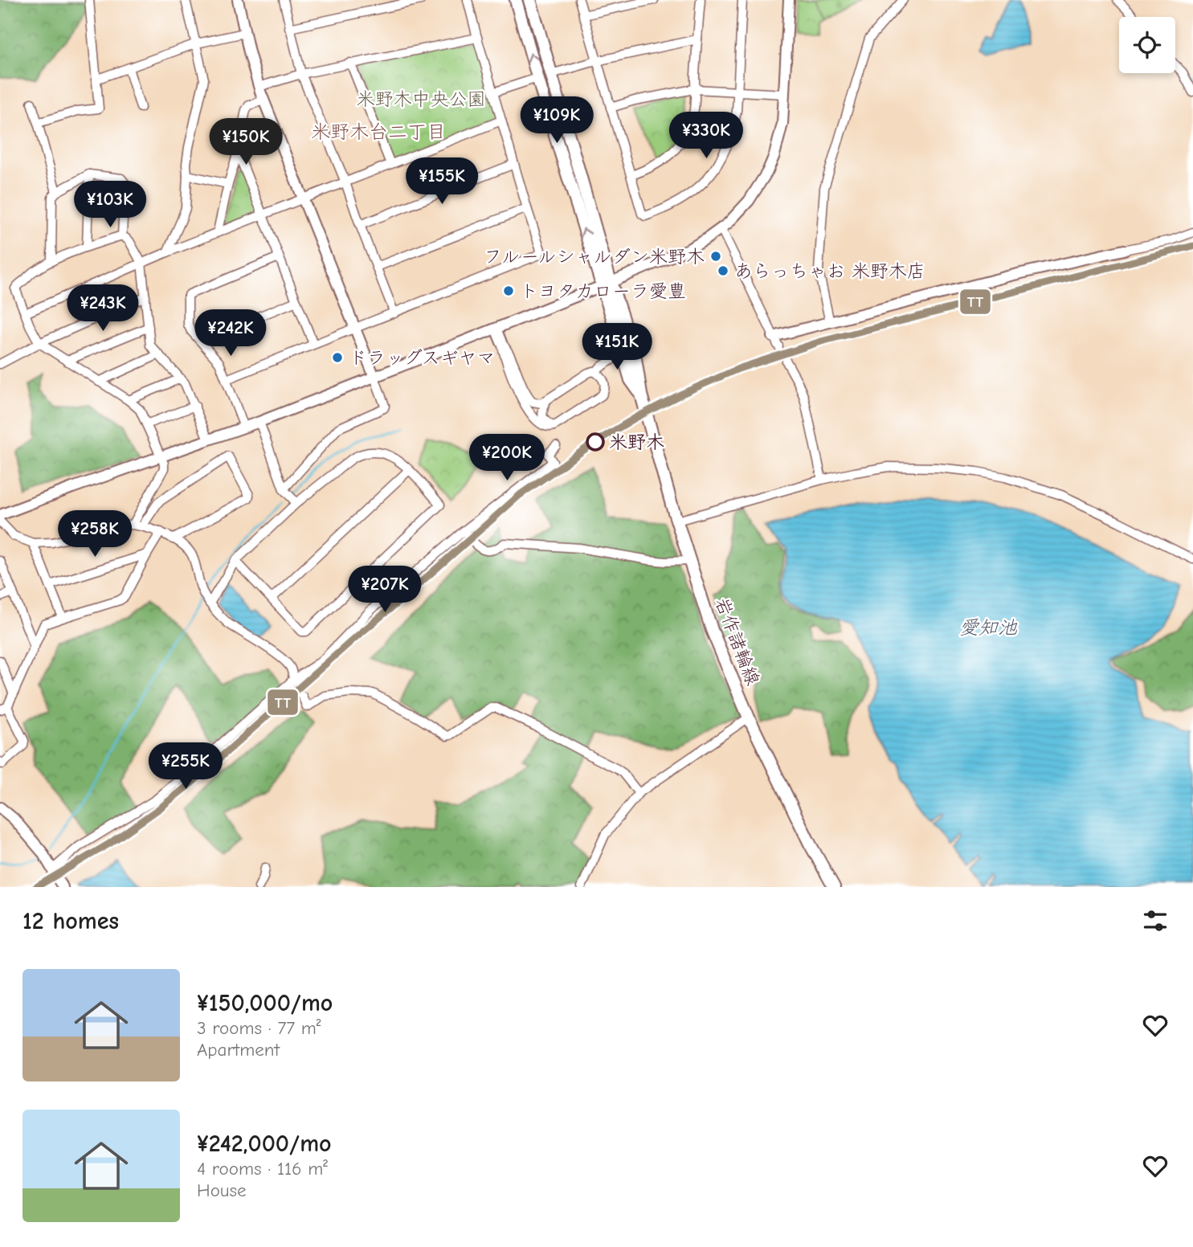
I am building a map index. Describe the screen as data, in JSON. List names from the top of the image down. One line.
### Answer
{"streets":{"main road":["岩作諸輪線"]},"districts":["米野木台二丁目"],"water":["愛知池"],"parks":["米野木中央公園"],"places":["フルールシャルダン米野木","あらっちゃお 米野木店","トヨタカローラ愛豊","ドラッグスギヤマ","米野木"],"lines":["transit line TT"],"page":{"price":["¥109K","¥330K","¥150K","¥155K","¥103K","¥243K","¥242K","¥151K","¥200K","¥258K","¥207K","¥255K"],"heading":"12 homes","list":[{"name":"¥150,000/mo","note":"3 rooms · 77 m² · Apartment"},{"name":"¥242,000/mo","note":"4 rooms · 116 m² · House"}]}}
